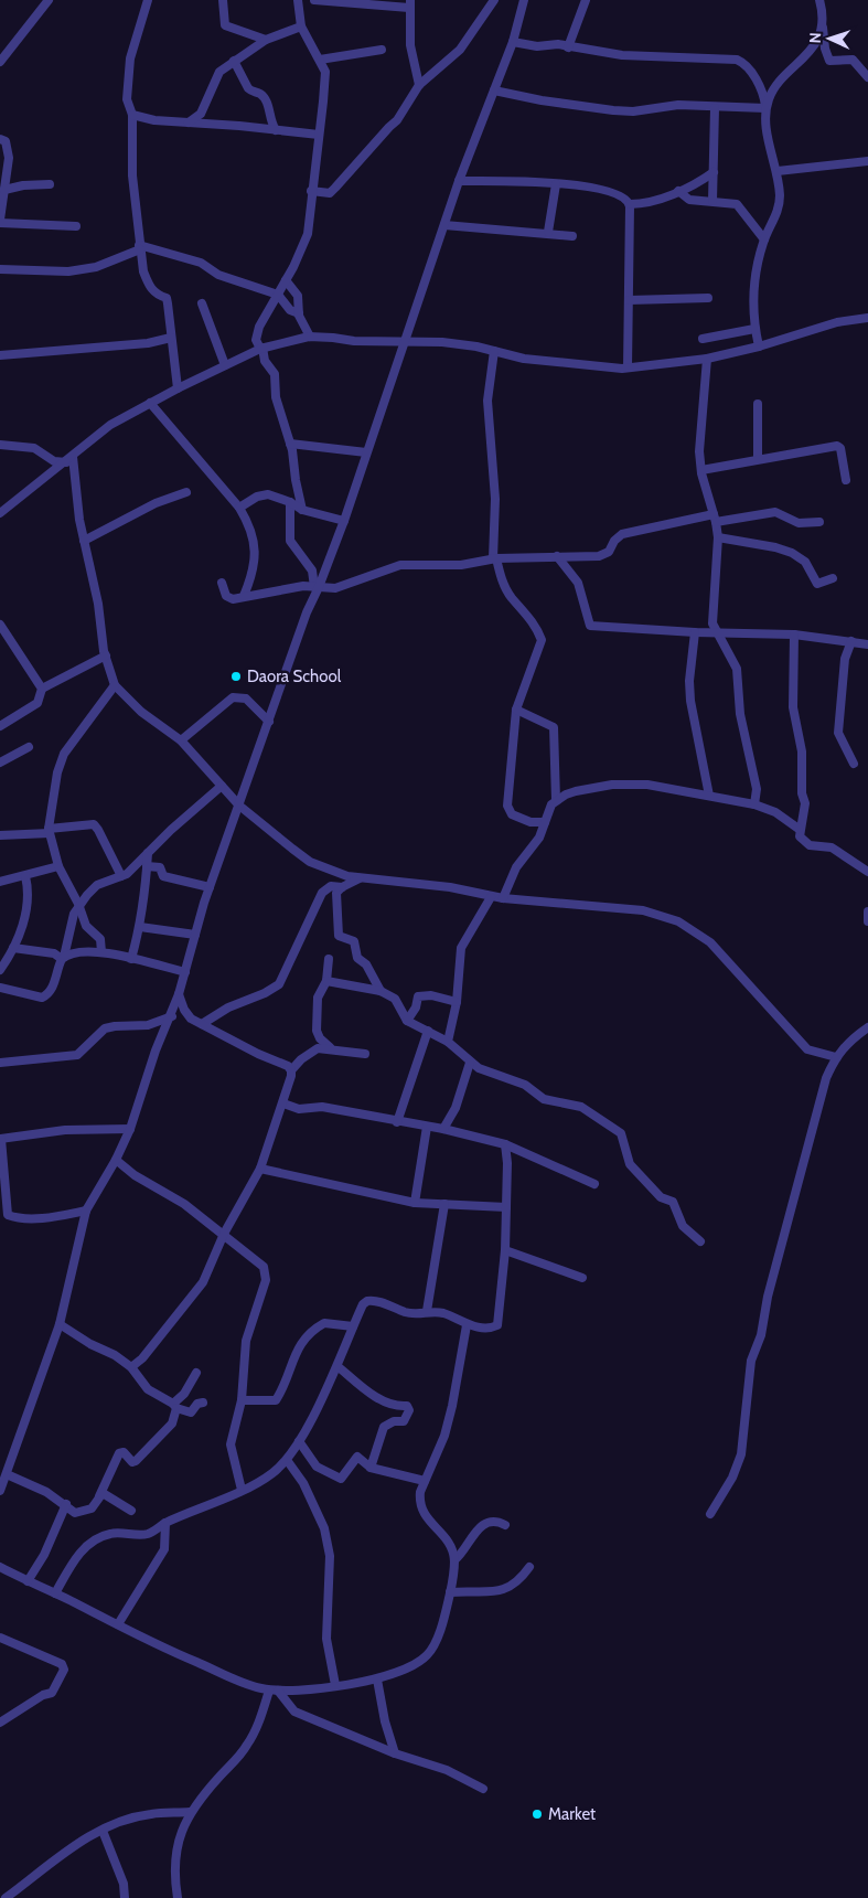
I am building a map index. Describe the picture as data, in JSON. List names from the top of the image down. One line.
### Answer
{"places":["Daora School","Market"],"north":"left"}
